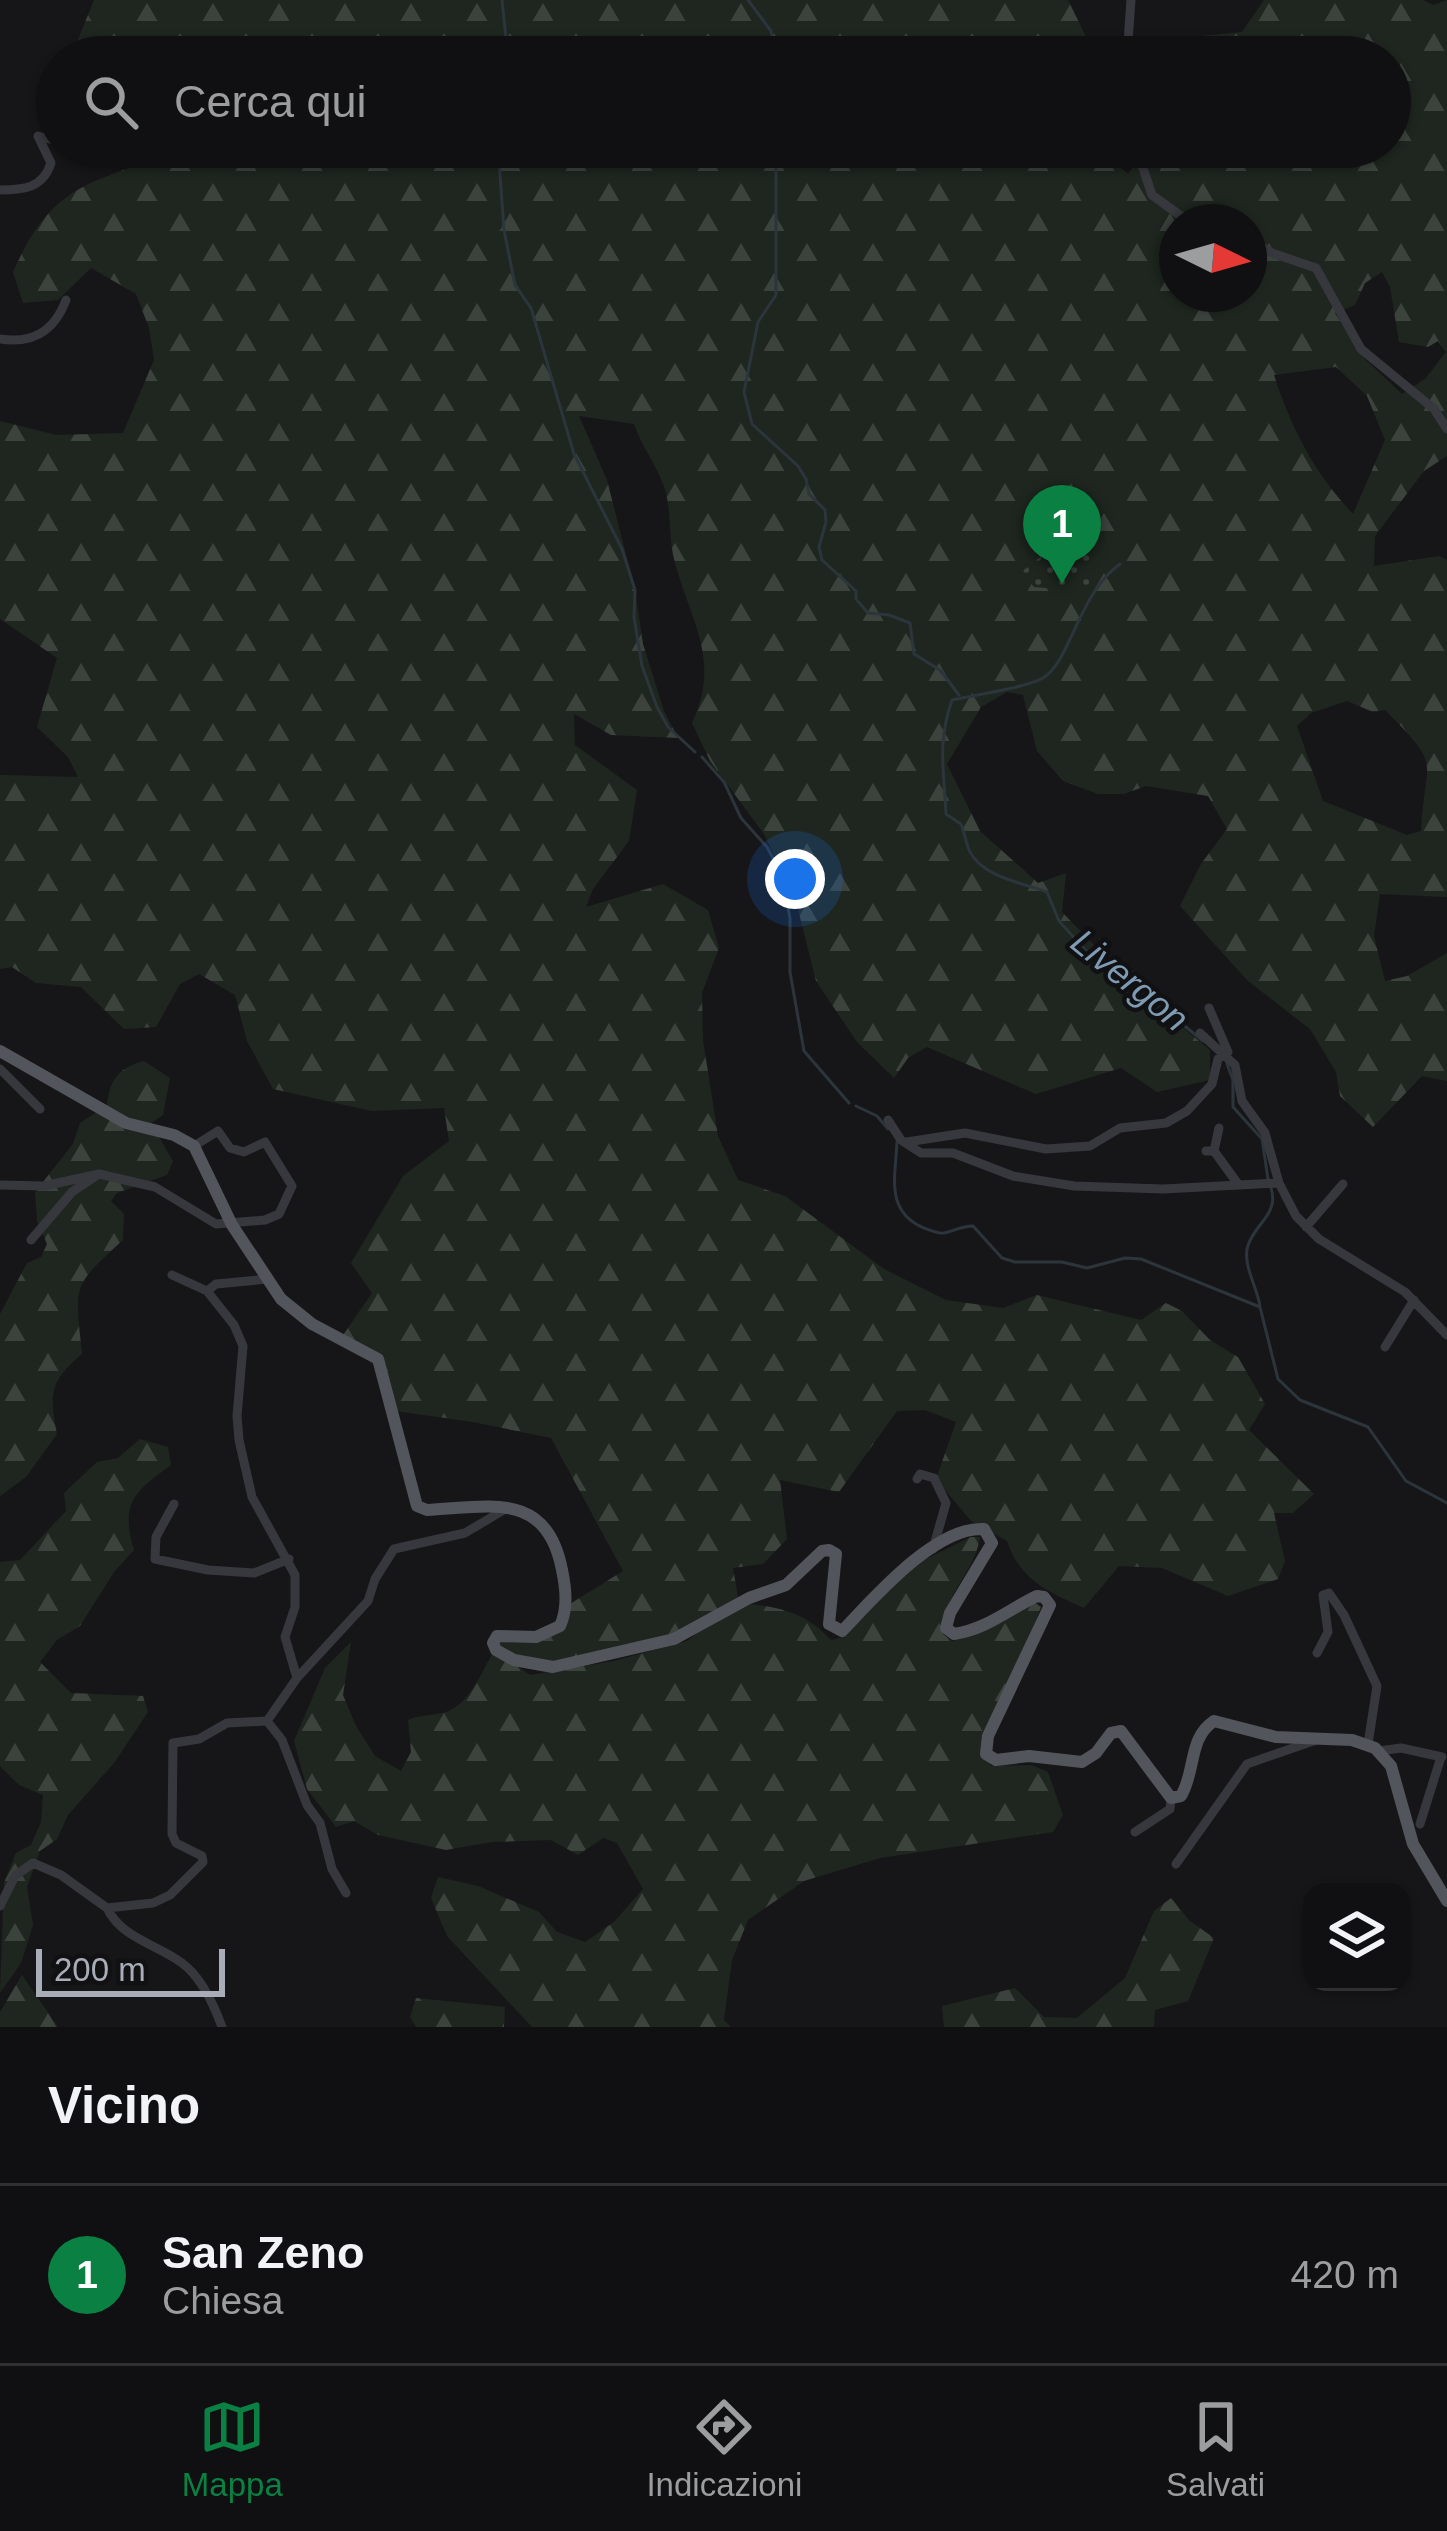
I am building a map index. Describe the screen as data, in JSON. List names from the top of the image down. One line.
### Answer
{"water":["Livergon"],"scale_bar":"200 m","north":"right","page":{"search":"Cerca qui","pins":"1","scale":"200 m","heading":"Vicino","list":[{"mark":"1","name":"San Zeno","note":"Chiesa","value":"420 m"}],"nav":["Mappa","Indicazioni","Salvati"]}}
